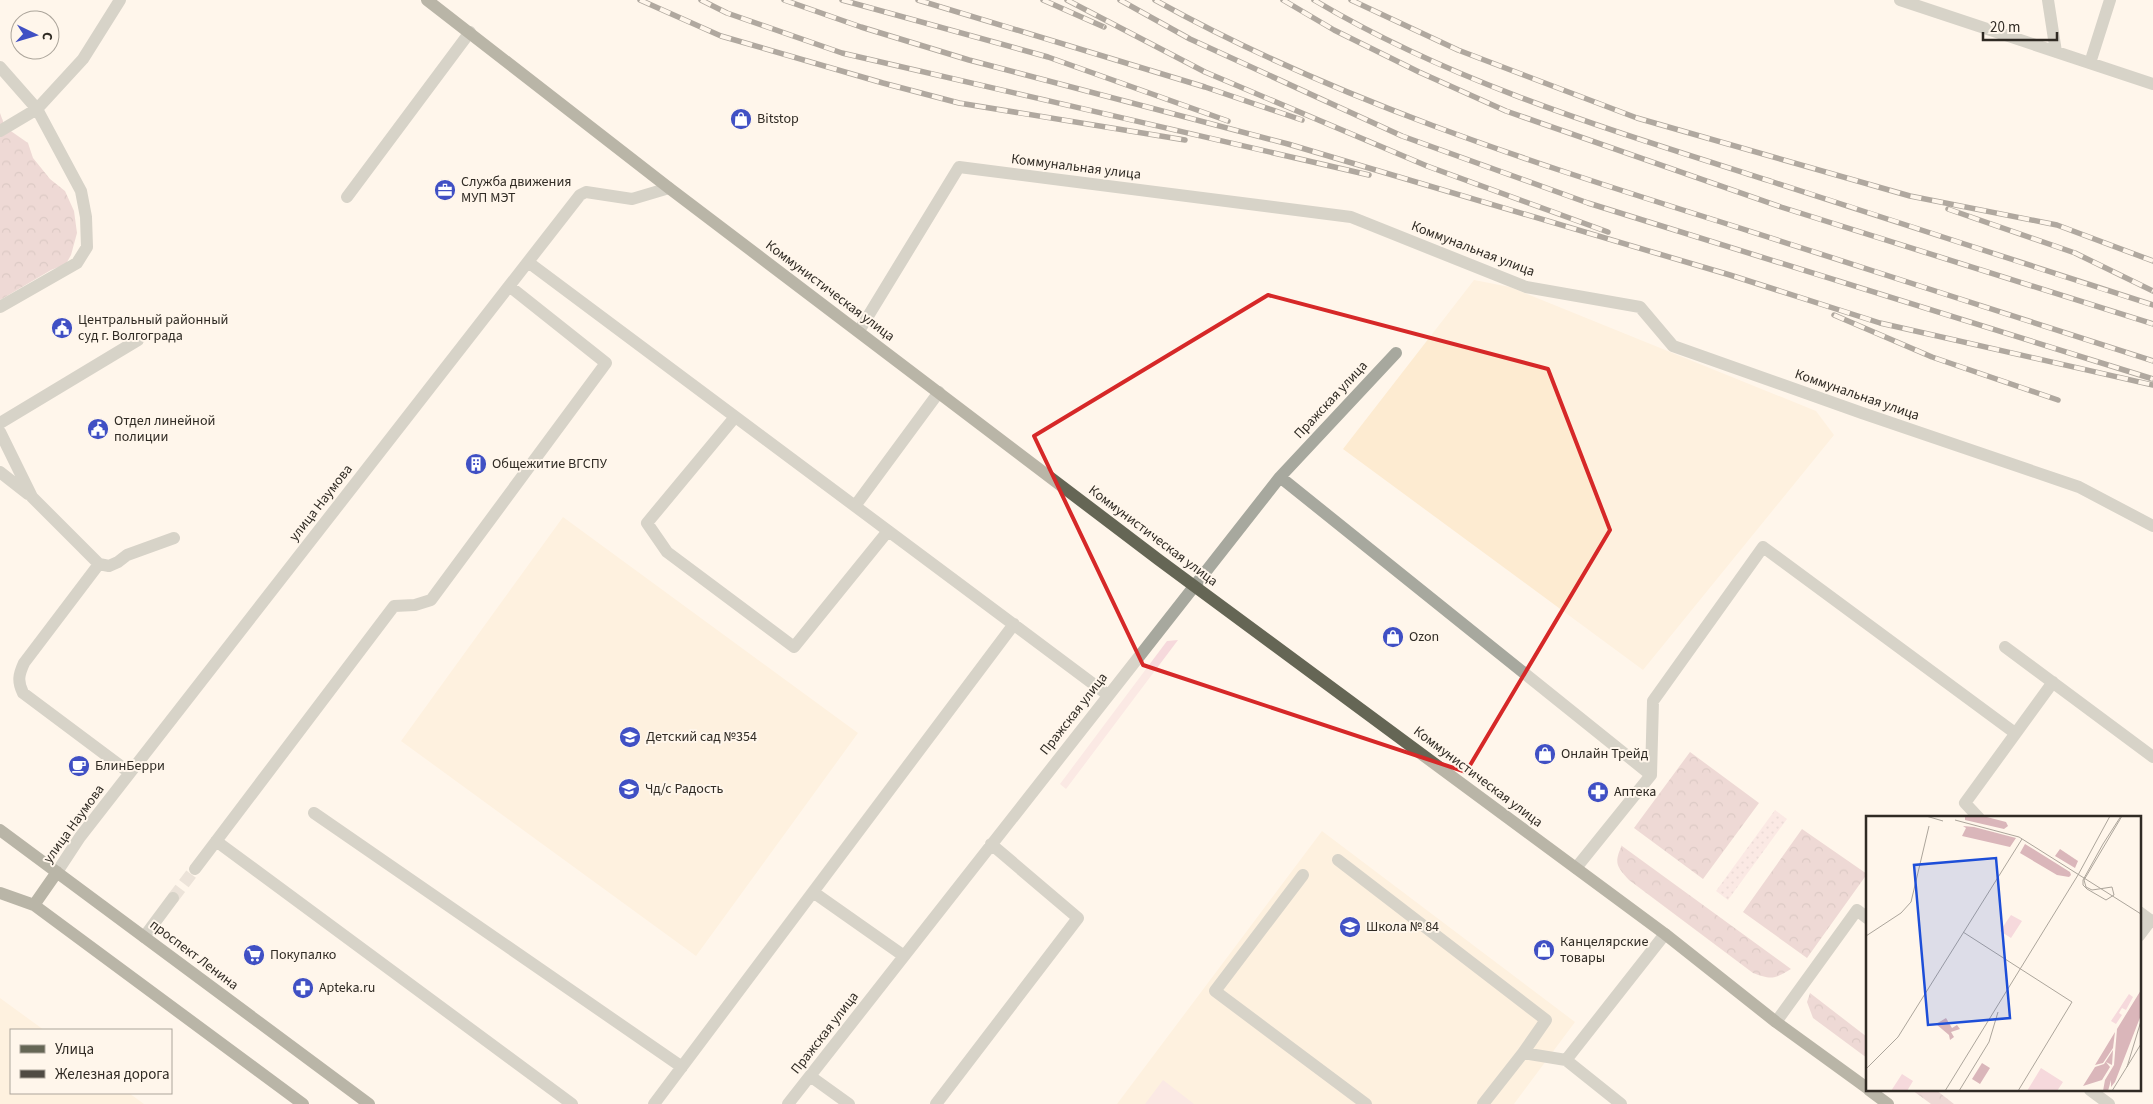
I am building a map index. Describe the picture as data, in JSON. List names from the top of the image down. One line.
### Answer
{"streets":{"main road":["Коммунистическая улица","улица Наумова","проспект Ленина"],"street":["Коммунальная улица","Пражская улица"]},"crossings":[["Коммунальная улица","Коммунистическая улица"],["Коммунистическая улица","Пражская улица"],["Коммунистическая улица","улица Наумова"],["улица Наумова","проспект Ленина"]],"places":{"shop":["Bitstop","Ozon","Онлайн Трейд","Канцелярские товары"],"office":["Служба движения МУП МЭТ"],"public building":["Центральный районный суд г. Волгограда","Отдел линейной полиции"],"building":["Общежитие ВГСПУ"],"school or university":["Детский сад №354","Чд/с Радость","Школа № 84"],"cafe":["БлинБерри"],"pharmacy":["Аптека","Apteka.ru"],"supermarket":["Покупалко"]},"legend":["Улица","Железная дорога"],"scale_bar":"20 m","north":"right"}
